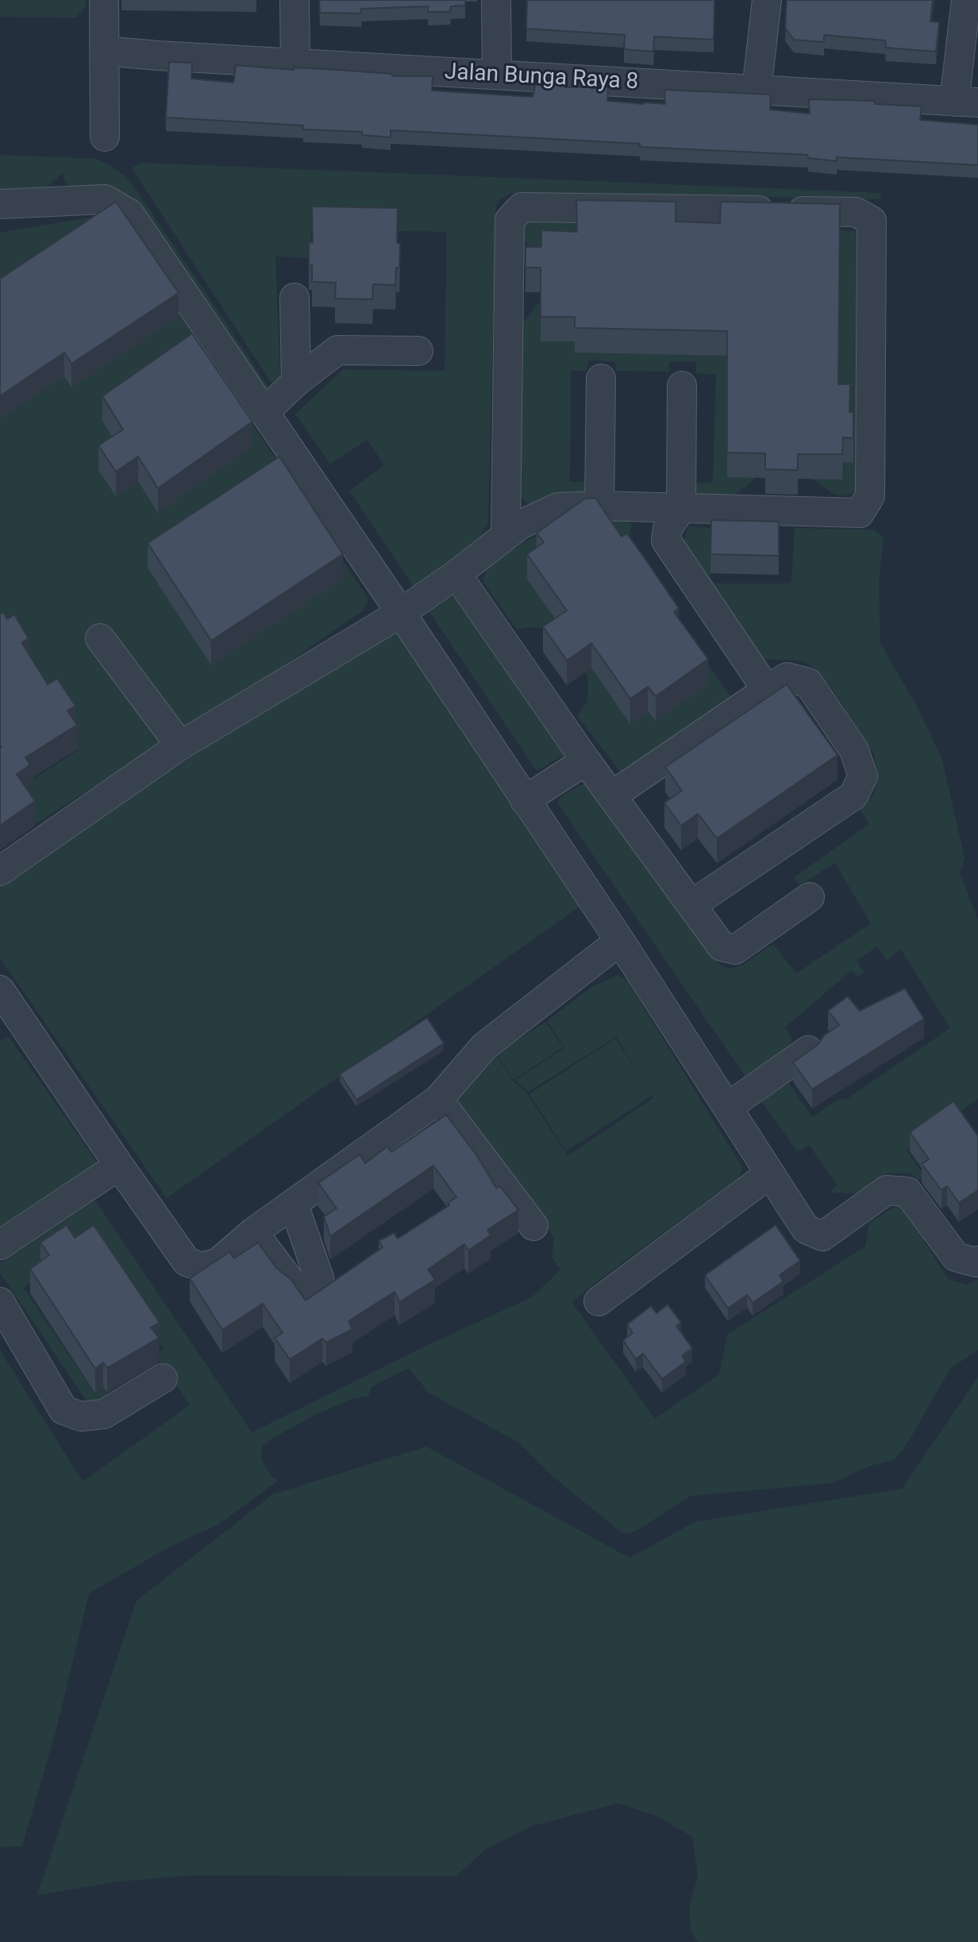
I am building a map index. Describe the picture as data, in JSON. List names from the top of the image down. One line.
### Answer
{"streets":{"street":["Jalan Bunga Raya 8"]}}
